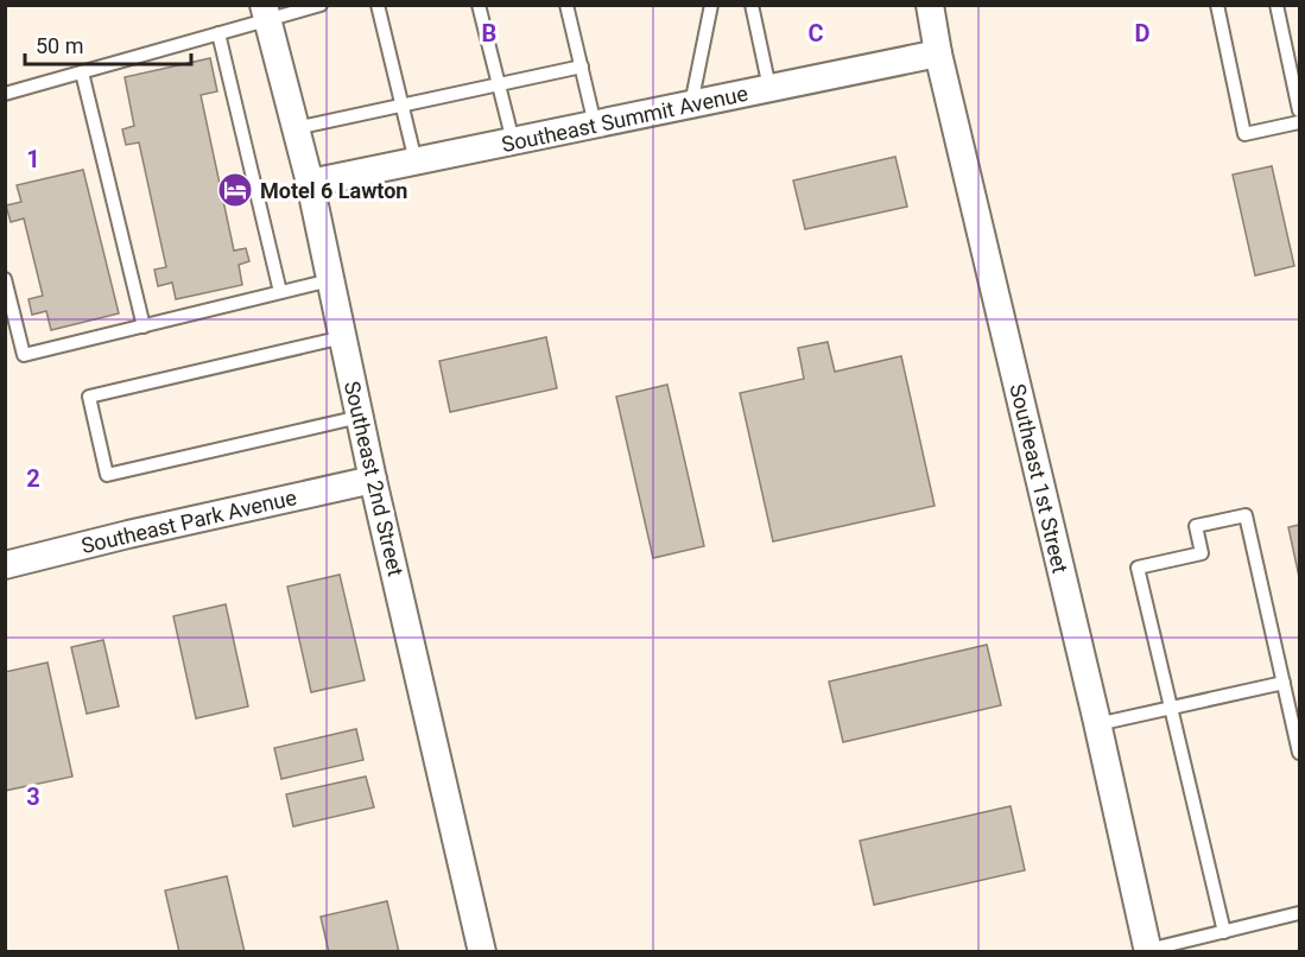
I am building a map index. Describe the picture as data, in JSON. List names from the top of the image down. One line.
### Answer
{"streets":{"street":["Southeast Summit Avenue","Southeast 2nd Street","Southeast 1st Street","Southeast Park Avenue"]},"crossings":[["Southeast Summit Avenue","Southeast 2nd Street"],["Southeast Summit Avenue","Southeast 1st Street"],["Southeast 2nd Street","Southeast Park Avenue"]],"places":{"hotel":["Motel 6 Lawton"]},"scale_bar":"50 m","grid":{"columns":["B","C","D"],"rows":["1","2","3"]}}
